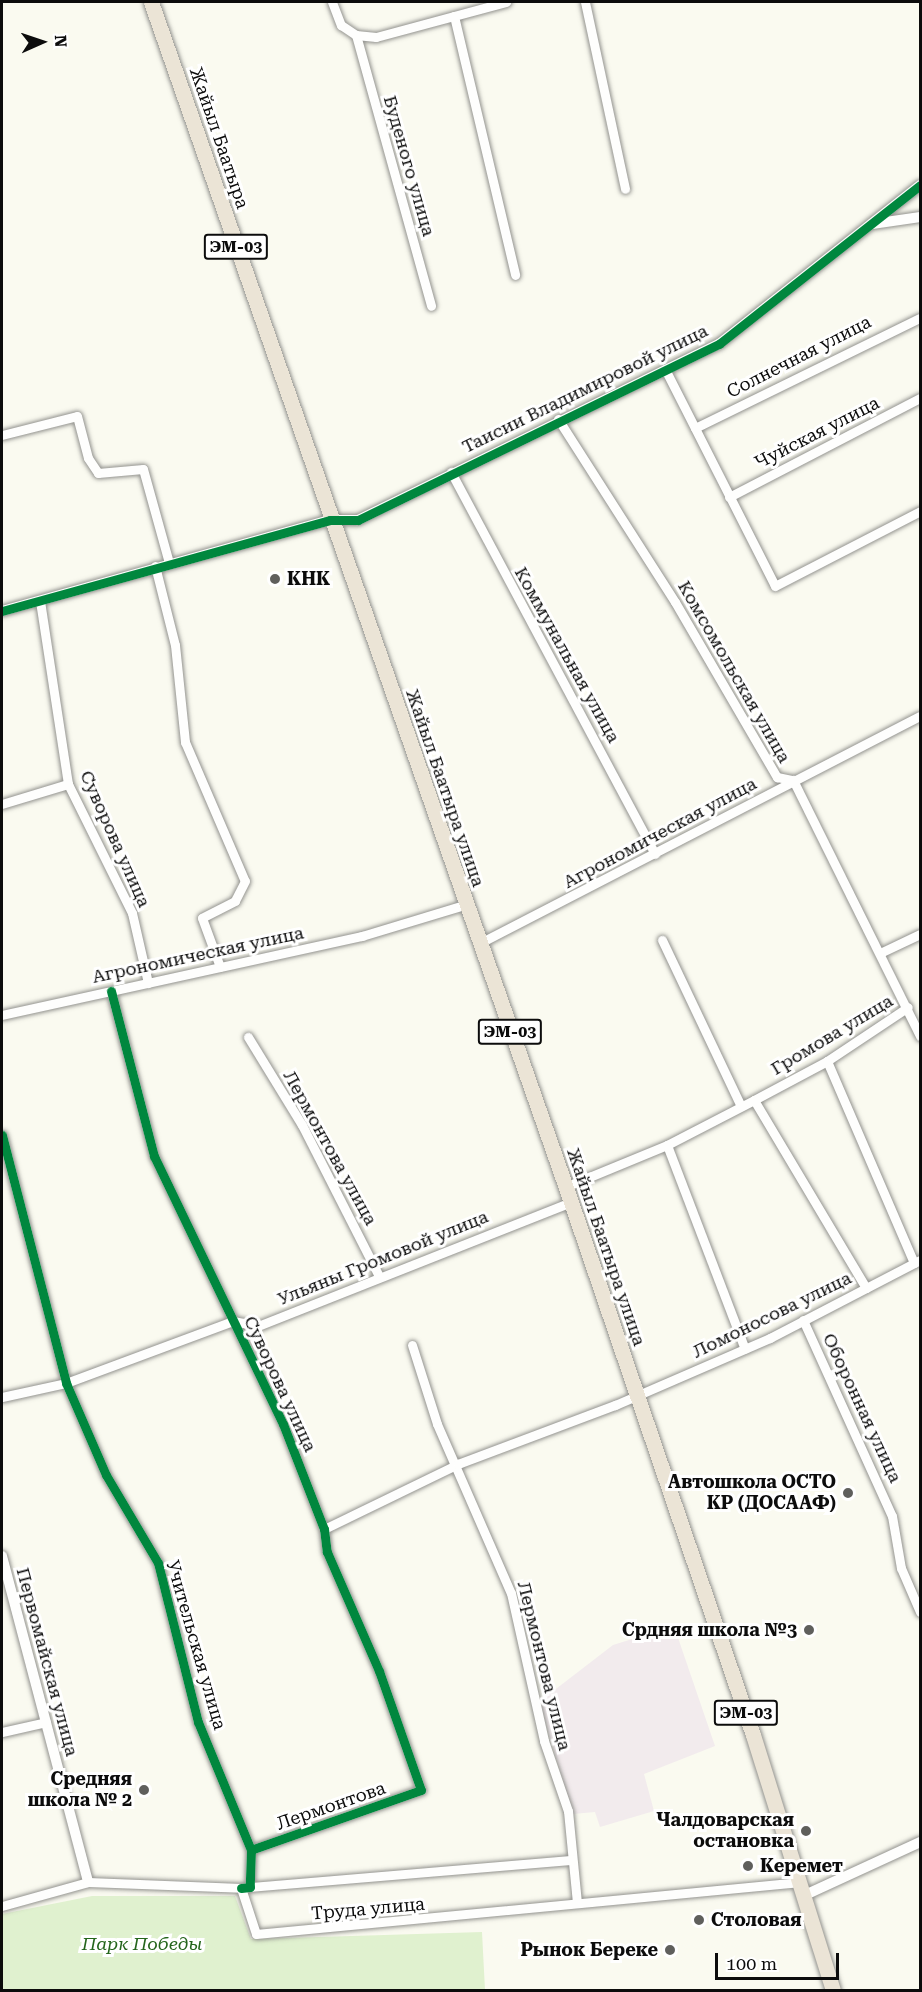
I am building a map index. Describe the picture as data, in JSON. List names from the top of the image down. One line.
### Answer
{"streets":{"highway":["Жайыл Баатыра","ЭМ-03","Жайыл Баатыра улица"],"street":["Буденого улица","Солнечная улица","Таисии Владимировой улица","Чуйская улица","Коммунальная улица","Комсомольская улица","Агрономическая улица","Суворова улица","Громова улица","Лермонтова улица","Ульяны Громовой улица","Ломоносова улица","Оборонная улица","Учительская улица","Первомайская улица","Лермонтова","Труда улица"]},"crossings":[["Жайыл Баатыра","Таисии Владимировой улица"],["Жайыл Баатыра","Жайыл Баатыра улица"],["Таисии Владимировой улица","Коммунальная улица"],["Таисии Владимировой улица","Комсомольская улица"],["Таисии Владимировой улица","Жайыл Баатыра улица"],["Коммунальная улица","Агрономическая улица"],["Комсомольская улица","Агрономическая улица"],["Комсомольская улица","Громова улица"],["Жайыл Баатыра улица","Агрономическая улица"],["Жайыл Баатыра улица","Громова улица"],["Жайыл Баатыра улица","Ульяны Громовой улица"],["Жайыл Баатыра улица","Ломоносова улица"],["Жайыл Баатыра улица","Труда улица"],["Агрономическая улица","Суворова улица"],["Суворова улица","Ульяны Громовой улица"],["Суворова улица","Ломоносова улица"],["Суворова улица","Лермонтова"],["Лермонтова улица","Ульяны Громовой улица"],["Лермонтова улица","Ломоносова улица"],["Лермонтова улица","Труда улица"],["Ульяны Громовой улица","Учительская улица"],["Ломоносова улица","Оборонная улица"],["Учительская улица","Лермонтова"],["Учительская улица","Труда улица"]],"parks":["Парк Победы"],"places":["КНК","Автошкола ОСТО КР (ДОСААФ)","Срдняя школа №3","Средняя школа № 2","Чалдоварская остановка","Керемет","Столовая","Рынок Береке"],"scale_bar":"100 m","north":"right"}
